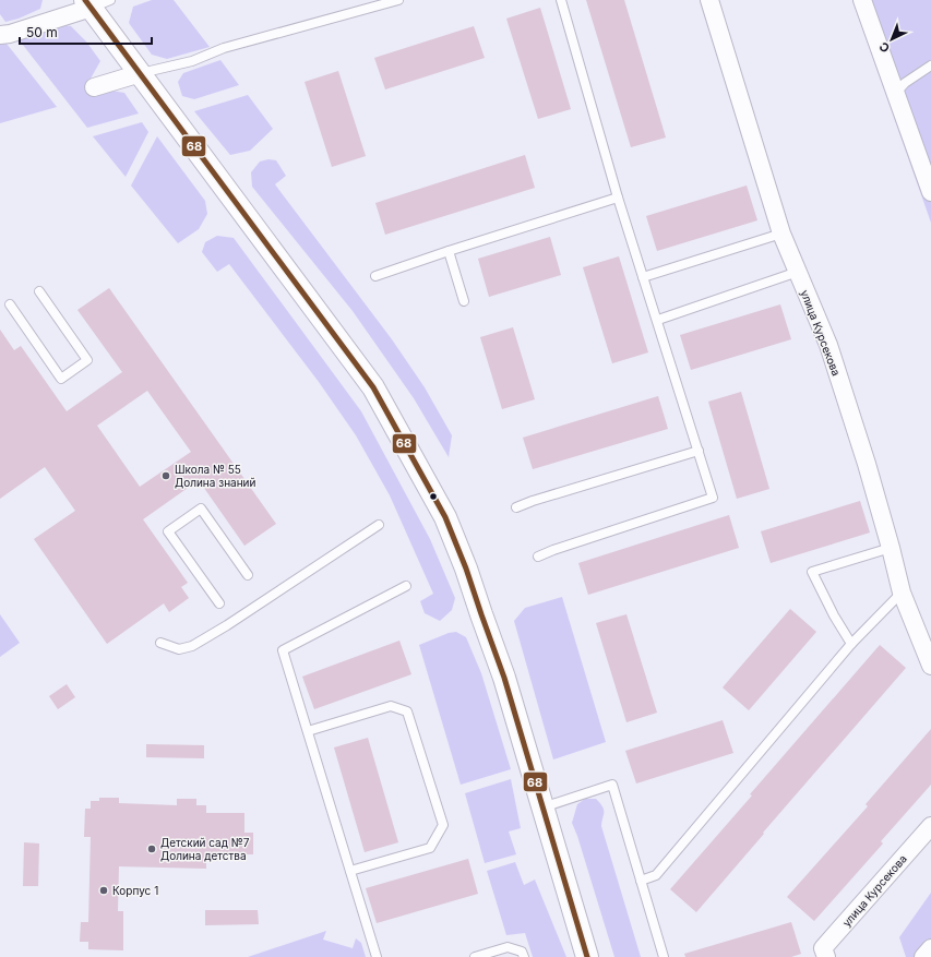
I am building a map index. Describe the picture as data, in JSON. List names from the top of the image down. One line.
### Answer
{"streets":{"street":["улица Курсекова"]},"places":["Школа № 55 Долина знаний","Детский сад №7 Долина детства","Корпус 1"],"lines":["transit line 68"],"scale_bar":"50 m","north":"bottom left"}
